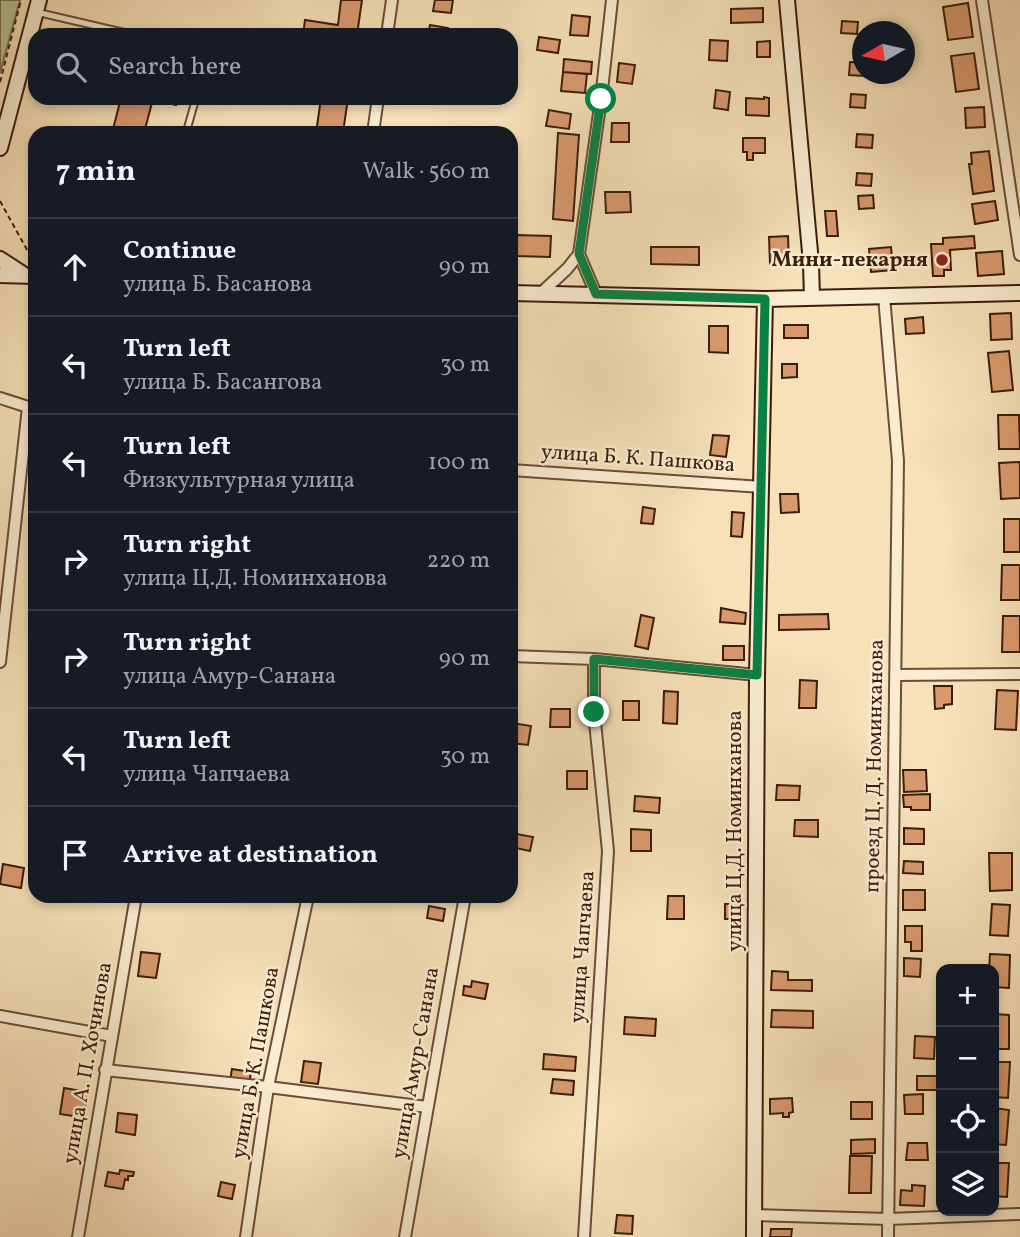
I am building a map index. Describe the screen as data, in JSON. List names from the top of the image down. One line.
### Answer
{"streets":{"street":["улица Б. К. Пашкова","проезд Ц. Д. Номинханова","улица Ц.Д. Номинханова","улица Чапчаева","улица А. П. Хочинова","улица Амур-Санана"]},"crossings":[["улица Б. К. Пашкова","улица Ц.Д. Номинханова"]],"places":["Мини-пекарня"],"north":"left","page":{"search":"Search here","heading":["7 min","Walk · 560 m"],"list":[["Continue","улица Б. Басанова","90 m"],["Turn left","улица Б. Басангова","30 m"],["Turn left","Физкультурная улица","100 m"],["Turn right","улица Ц.Д. Номинханова","220 m"],["Turn right","улица Амур-Санана","90 m"],["Turn left","улица Чапчаева","30 m"],"Arrive at destination"],"map_buttons":["+","−"]}}
